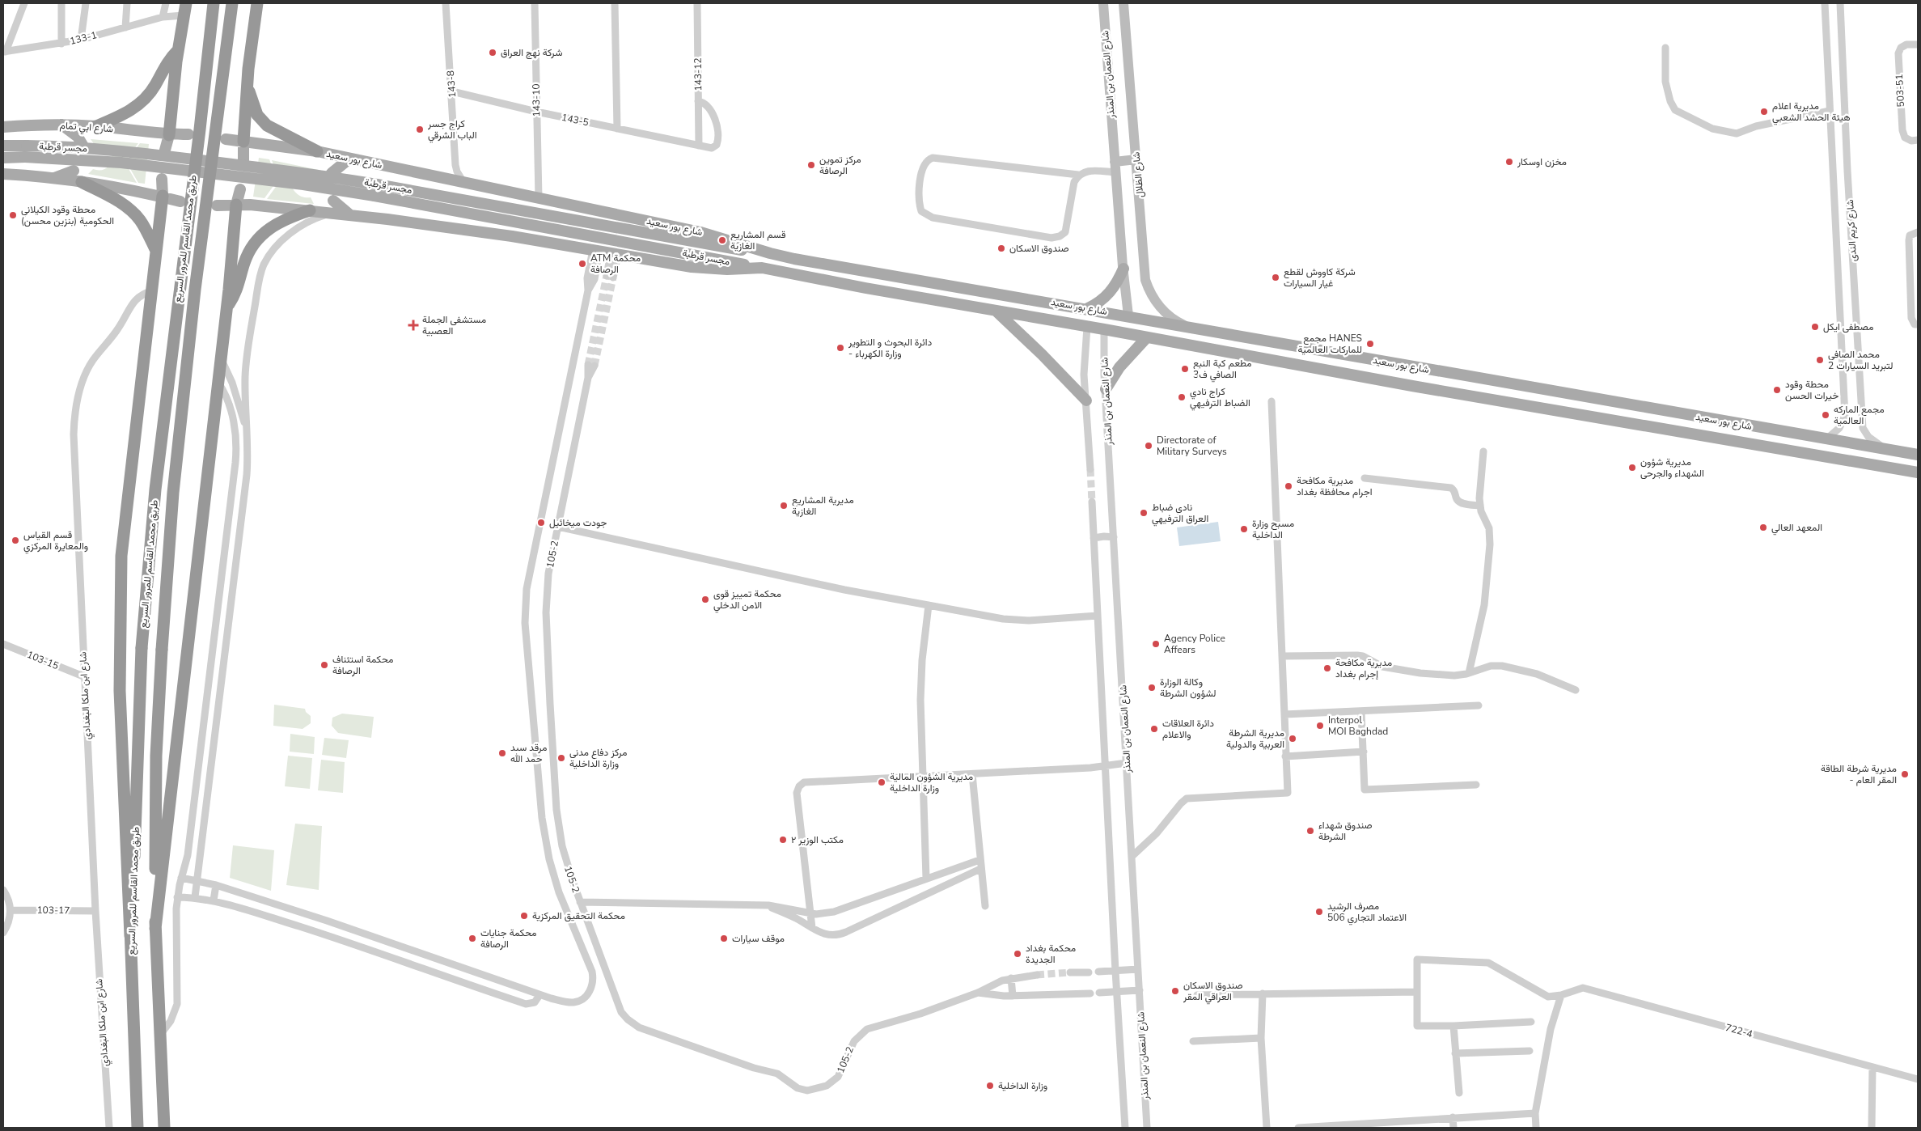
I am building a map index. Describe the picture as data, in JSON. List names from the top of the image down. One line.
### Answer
{"streets":{"highway":["طريق محمد القاسم للمرور السريع"],"main road":["شارع ابي تمام","مجسر قرطبة","شارع بور سعيد"],"street":["133-1","143-12","شارع النعمان بن المنذر","143-8","503-51","143-10","143-5","شارع الظلال","شارع كريم الندى","105-2","103-15","شارع ابن ملكا البغدادي","103-17","722-4"]},"crossings":[["143-12","143-5"],["شارع النعمان بن المنذر","شارع بور سعيد"],["143-8","143-5"],["143-8","شارع بور سعيد"],["143-10","143-5"],["143-10","شارع بور سعيد"],["مجسر قرطبة","شارع بور سعيد"],["شارع بور سعيد","شارع الظلال"],["شارع بور سعيد","شارع كريم الندى"],["103-15","شارع ابن ملكا البغدادي"],["شارع ابن ملكا البغدادي","103-17"]],"places":{"other":["شركة نهج العراق","مديرية اعلام هيئة الحشد الشعبي","كراج جسر الباب الشرقي","مخزن اوسكار","مركز تموين الرصافة","محطة وقود الكيلاني الحكومية (بنزين محسن)","قسم المشاريع الغازية","صندوق الاسكان","ATM محكمة الرصافة","شركة كاووش لقطع غيار السيارات","مصطفى ايكل","مجمع HANES للماركات العالمية","دائرة البحوث و التطوير - وزارة الكهرباء","محمد الصافي لتبريد السيارات 2","مطعم كبة النبع الصافي ف3","محطة وقود خيرات الحسن","كراج نادي الضباط الترفيهي","مجمع الماركه العالمية","Directorate of Military Surveys","مديرية شؤون الشهداء والجرحى","مديرية مكافحة اجرام محافظة بغداد","مديرية المشاريع الغازية","نادي ضباط العراق الترفيهي","جودت ميخائيل","المعهد العالي","مسبح وزارة الداخلية","قسم القياس والمعايرة المركزي","محكمة تمييز قوى الامن الدخلي","Agency Police Affears","محكمة استئناف الرصافة","مديرية مكافحة إجرام بغداد","وكالة الوزارة لشؤون الشرطة","Interpol MOI Baghdad","دائرة العلاقات والاعلام","مديرية الشرطة العربية والدولية","مرقد سيد حمد الله","مركز دفاع مدني وزارة الداخلية","مديرية شرطة الطاقة - المقر العام","مديرية الشؤون المالية وزارة الداخلية","صندوق شهداء الشرطة","مكتب الوزير ٢","مصرف الرشيد الاعتماد التجاري 506","محكمة التحقيق المركزية","محكمة جنايات الرصافة","موقف سيارات","محكمة بغداد الجديدة","صندوق الاسكان العراقي المقر","وزارة الداخلية"],"health":["مستشفى الجملة العصبية"]}}
